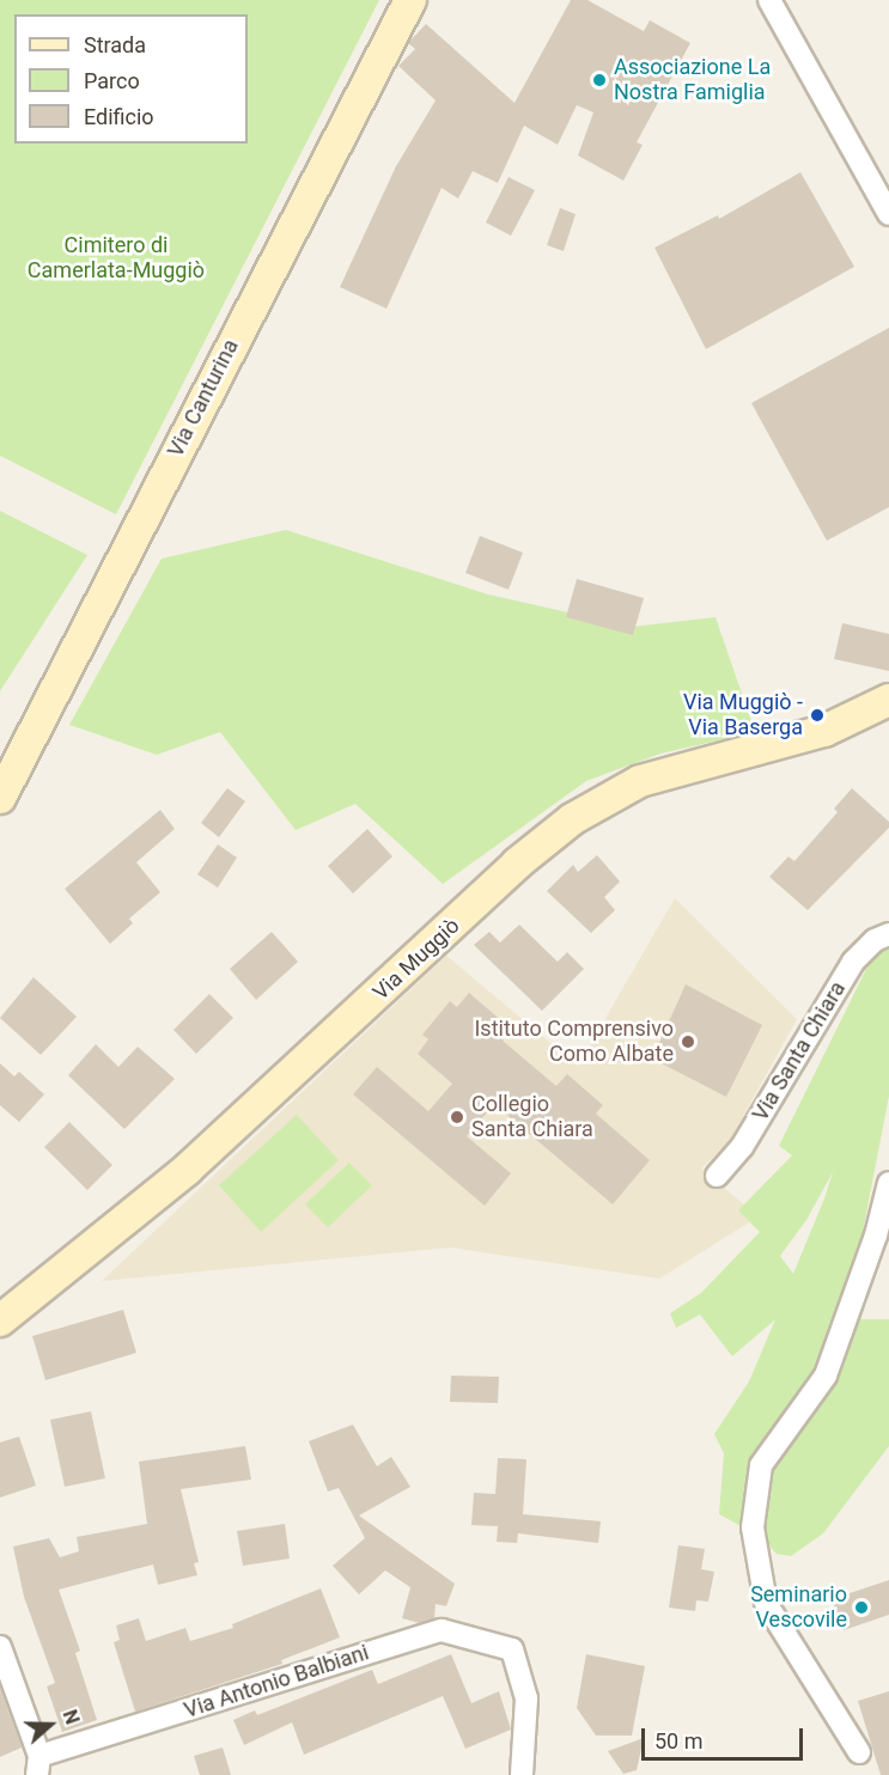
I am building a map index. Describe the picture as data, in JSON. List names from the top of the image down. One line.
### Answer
{"streets":{"street":["Via Canturina","Via Muggiò","Via Santa Chiara","Via Antonio Balbiani"]},"parks":["Cimitero di Camerlata-Muggiò"],"places":["Associazione La Nostra Famiglia","Via Muggiò - Via Baserga","Istituto Comprensivo Como Albate","Collegio Santa Chiara","Seminario Vescovile"],"legend":["Strada","Parco","Edificio"],"scale_bar":"50 m","north":"right"}
